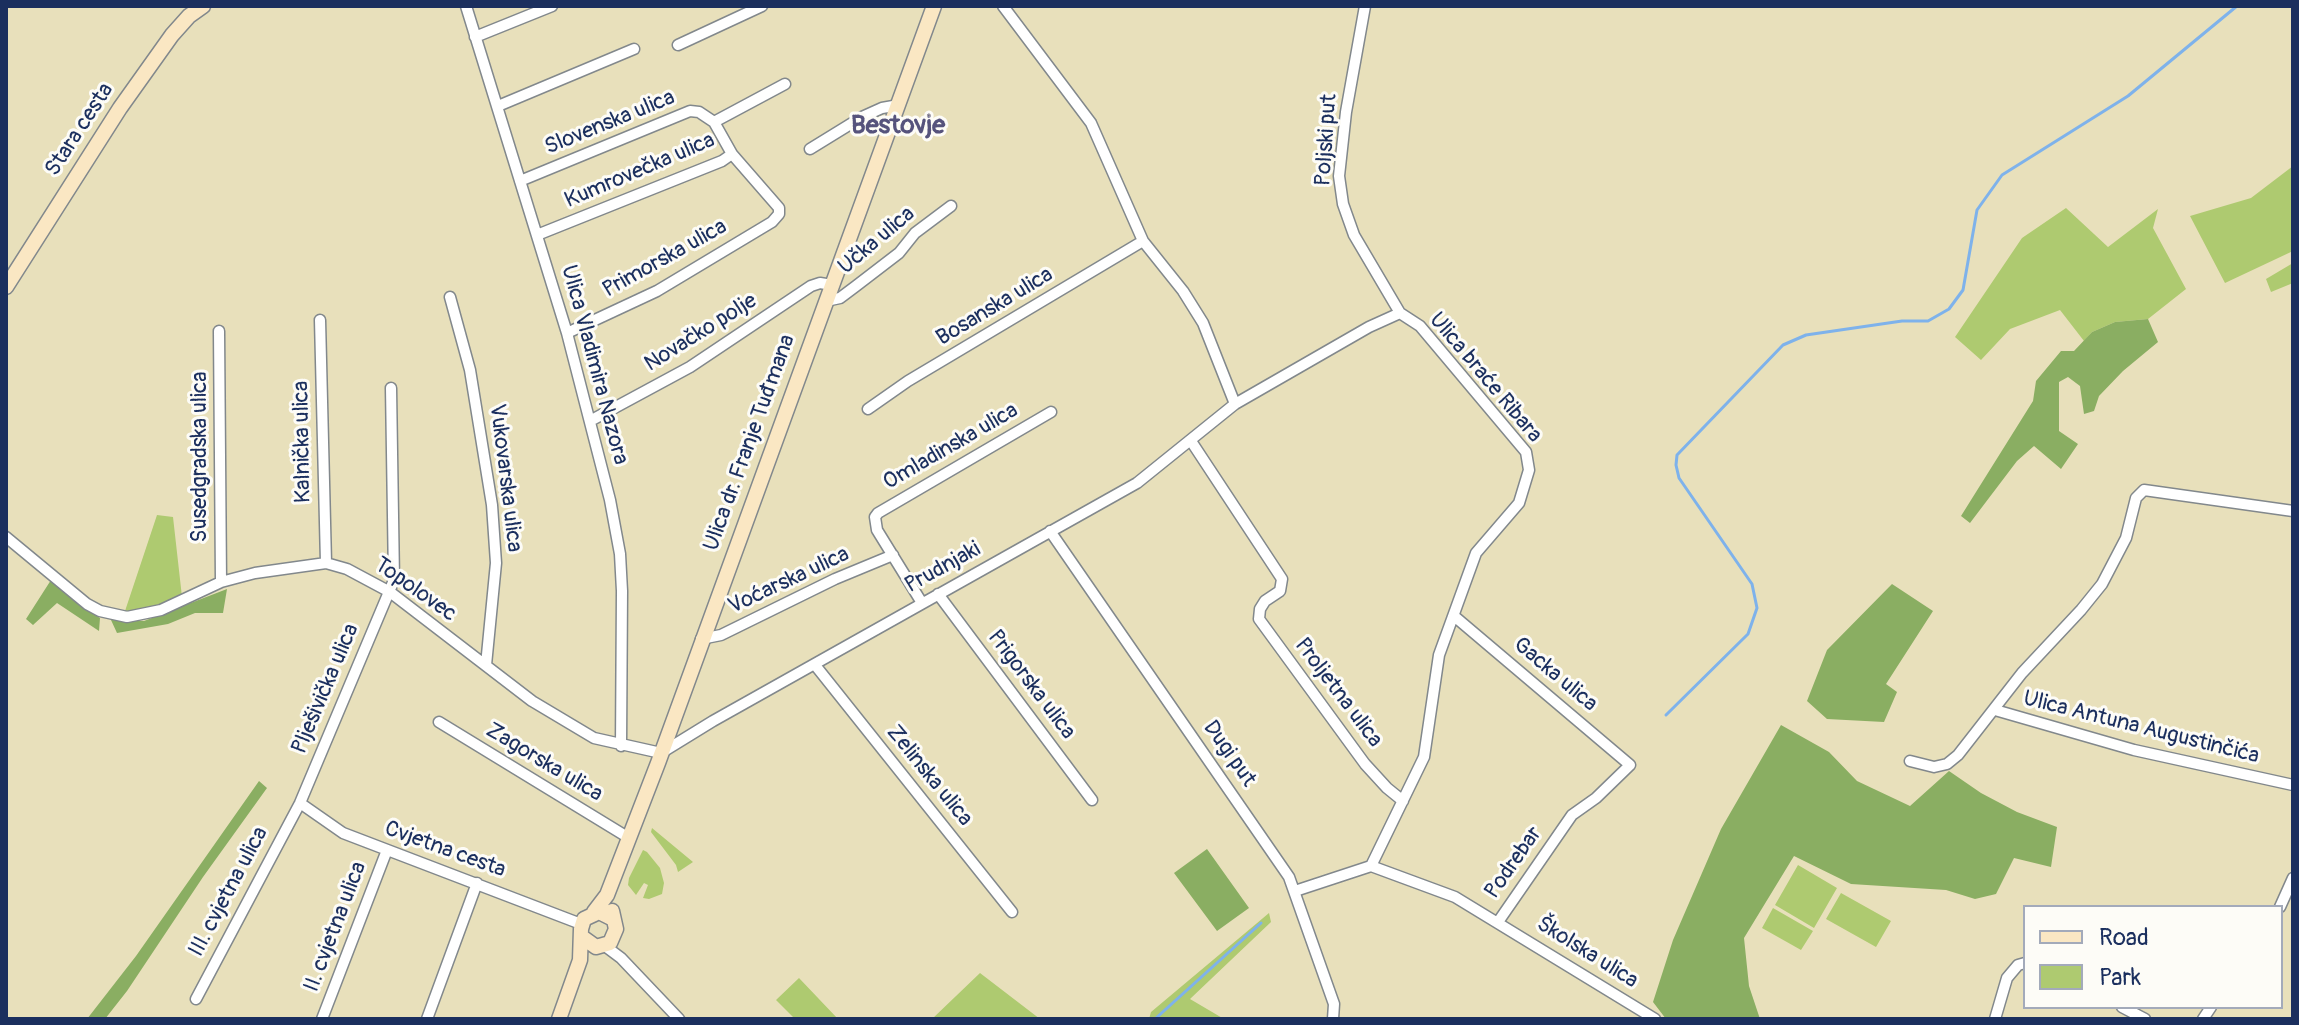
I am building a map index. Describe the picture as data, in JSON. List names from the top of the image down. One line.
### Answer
{"streets":{"main road":["Stara cesta","Ulica dr. Franje Tuđmana"],"street":["Slovenska ulica","Poljski put","Kumrovečka ulica","Učka ulica","Primorska ulica","Bosanska ulica","Novačko polje","Ulica Vladimira Nazora","Ulica braće Ribara","Kalnička ulica","Omladinska ulica","Susedgradska ulica","Vukovarska ulica","Prudnjaki","Voćarska ulica","Topolovec","Gacka ulica","Prigorska ulica","Plješivička ulica","Proljetna ulica","Ulica Antuna Augustinčića","Dugi put","Zagorska ulica","Zelinska ulica","Cvjetna cesta","Podrebar","III. cvjetna ulica","II. cvjetna ulica","Školska ulica"]},"crossings":[["Slovenska ulica","Ulica Vladimira Nazora"],["Poljski put","Ulica braće Ribara"],["Kumrovečka ulica","Primorska ulica"],["Kumrovečka ulica","Ulica Vladimira Nazora"],["Učka ulica","Ulica dr. Franje Tuđmana"],["Primorska ulica","Ulica Vladimira Nazora"],["Novačko polje","Ulica Vladimira Nazora"],["Novačko polje","Ulica dr. Franje Tuđmana"],["Ulica Vladimira Nazora","Topolovec"],["Ulica braće Ribara","Prudnjaki"],["Ulica braće Ribara","Gacka ulica"],["Ulica braće Ribara","Proljetna ulica"],["Ulica braće Ribara","Podrebar"],["Kalnička ulica","Topolovec"],["Ulica dr. Franje Tuđmana","Prudnjaki"],["Ulica dr. Franje Tuđmana","Voćarska ulica"],["Ulica dr. Franje Tuđmana","Topolovec"],["Ulica dr. Franje Tuđmana","Zagorska ulica"],["Ulica dr. Franje Tuđmana","Cvjetna cesta"],["Omladinska ulica","Prudnjaki"],["Omladinska ulica","Voćarska ulica"],["Susedgradska ulica","Topolovec"],["Vukovarska ulica","Topolovec"],["Prudnjaki","Topolovec"],["Prudnjaki","Prigorska ulica"],["Prudnjaki","Proljetna ulica"],["Prudnjaki","Dugi put"],["Prudnjaki","Zelinska ulica"],["Topolovec","Plješivička ulica"],["Gacka ulica","Podrebar"],["Plješivička ulica","Cvjetna cesta"],["Plješivička ulica","III. cvjetna ulica"],["Cvjetna cesta","III. cvjetna ulica"],["Cvjetna cesta","II. cvjetna ulica"],["Podrebar","Školska ulica"]],"districts":["Bestovje"],"legend":["Road","Park"]}
